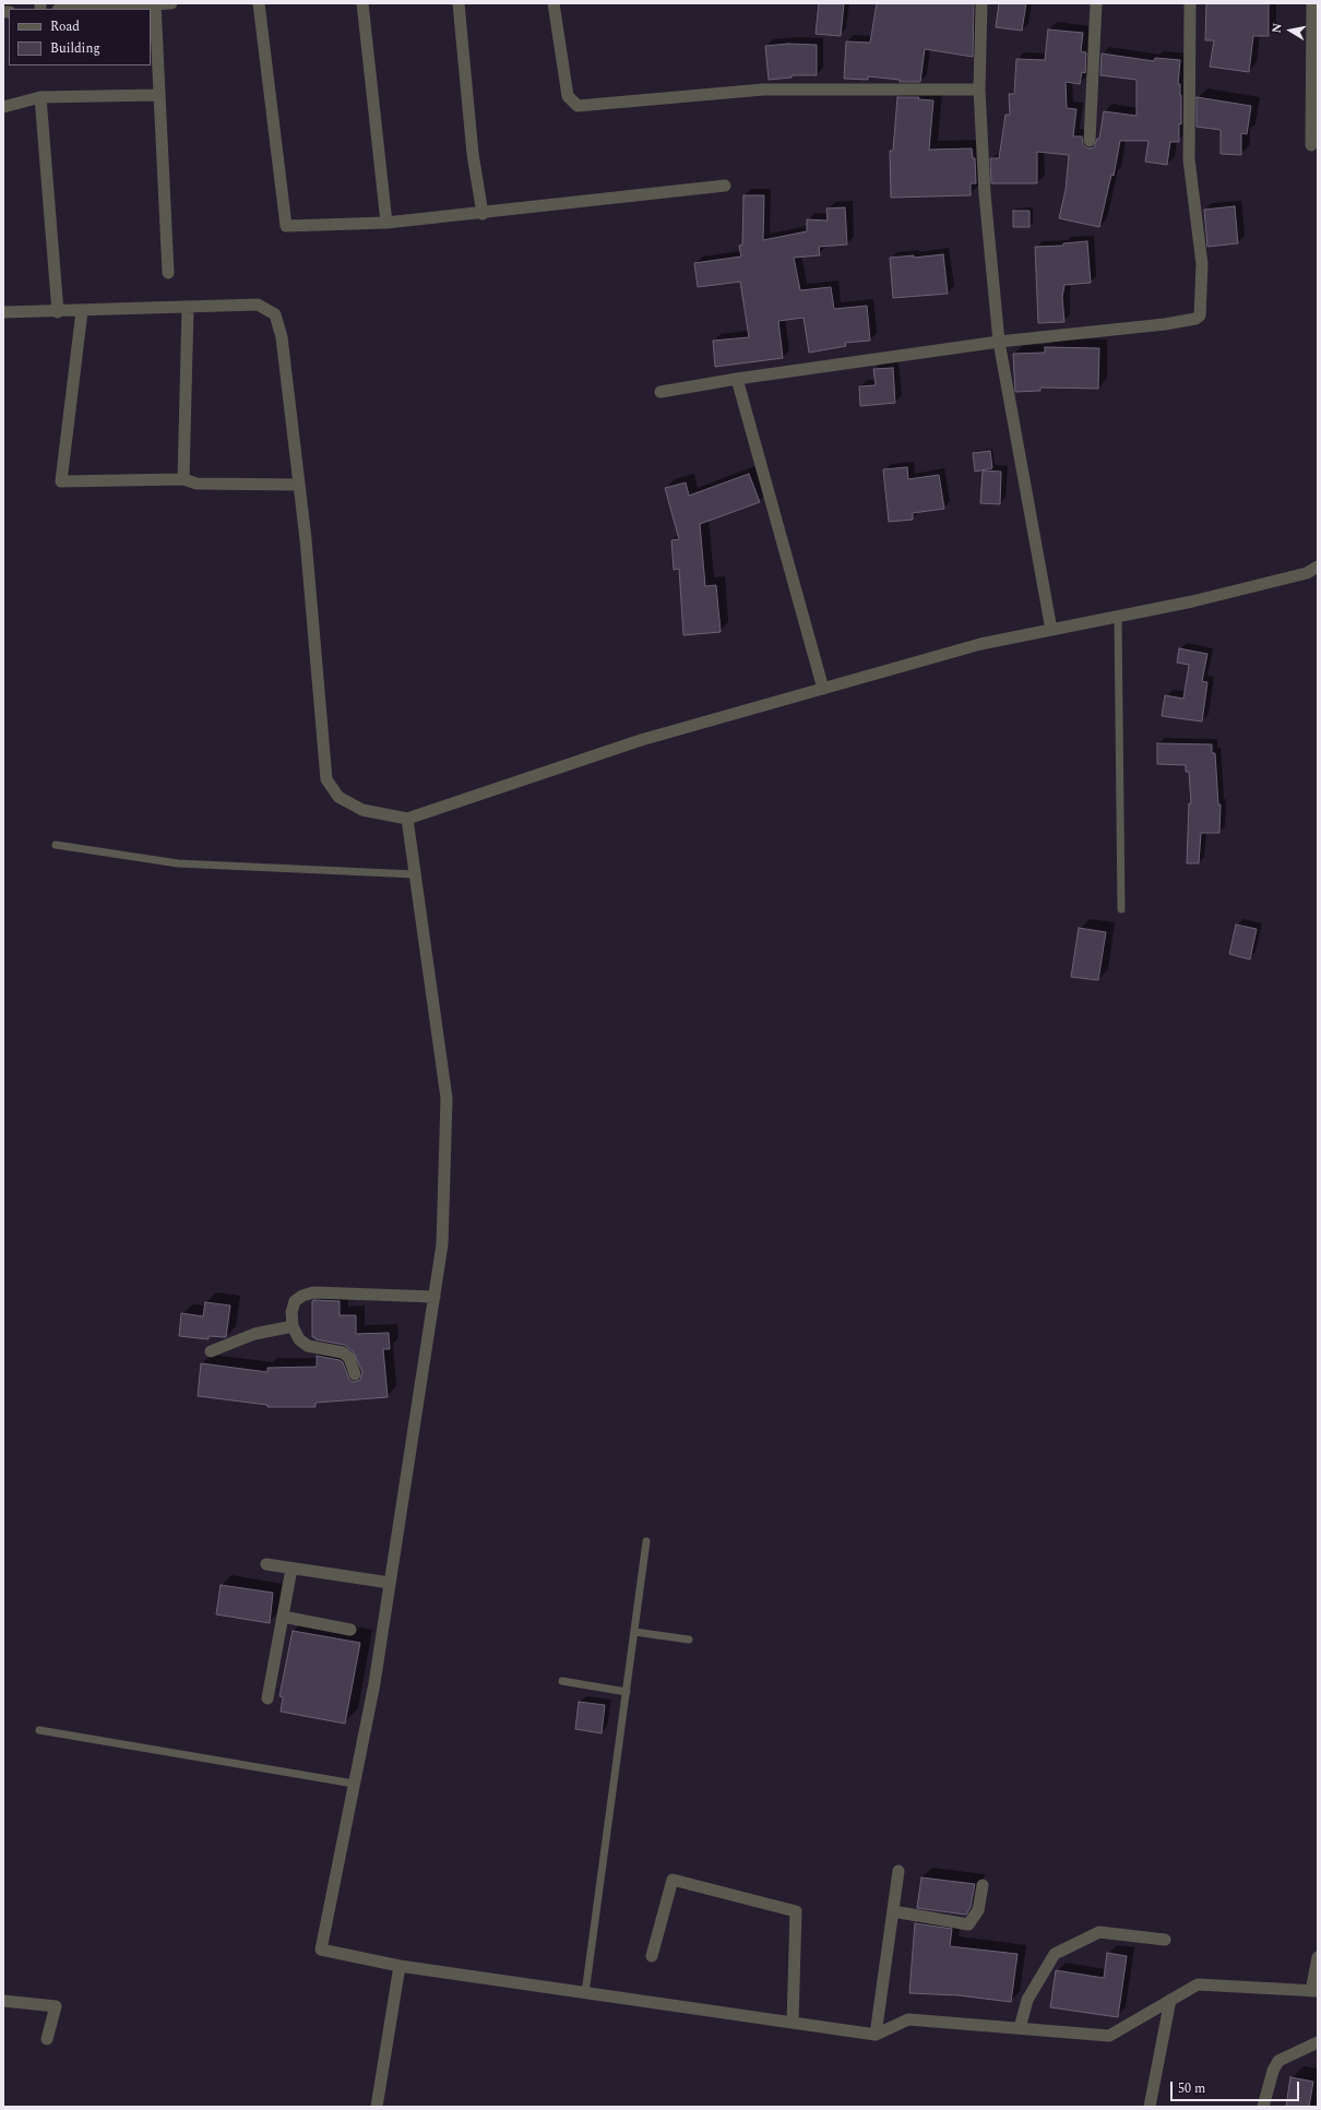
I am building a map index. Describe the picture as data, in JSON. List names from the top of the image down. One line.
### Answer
{"legend":["Road","Building"],"scale_bar":"50 m","north":"left"}
